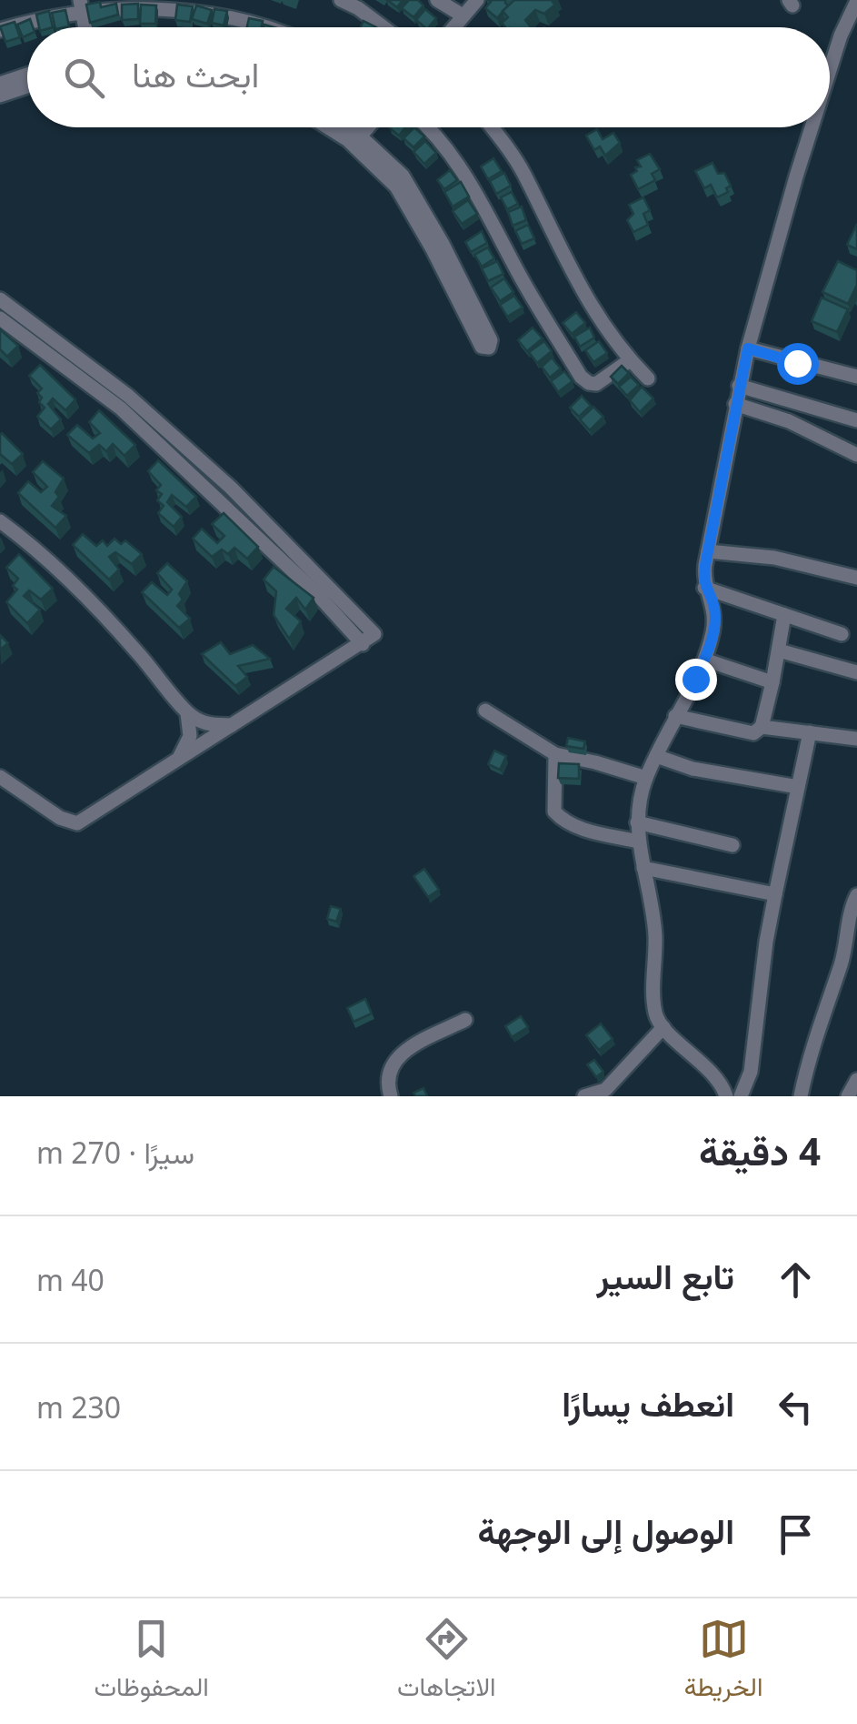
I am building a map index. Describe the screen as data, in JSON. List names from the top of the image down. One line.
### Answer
{"page":{"search":"ابحث هنا","heading":["4 دقيقة","سيرًا · 270 m"],"list":[["تابع السير","40 m"],["انعطف يسارًا","230 m"],"الوصول إلى الوجهة"],"nav":["الخريطة","الاتجاهات","المحفوظات"]}}
